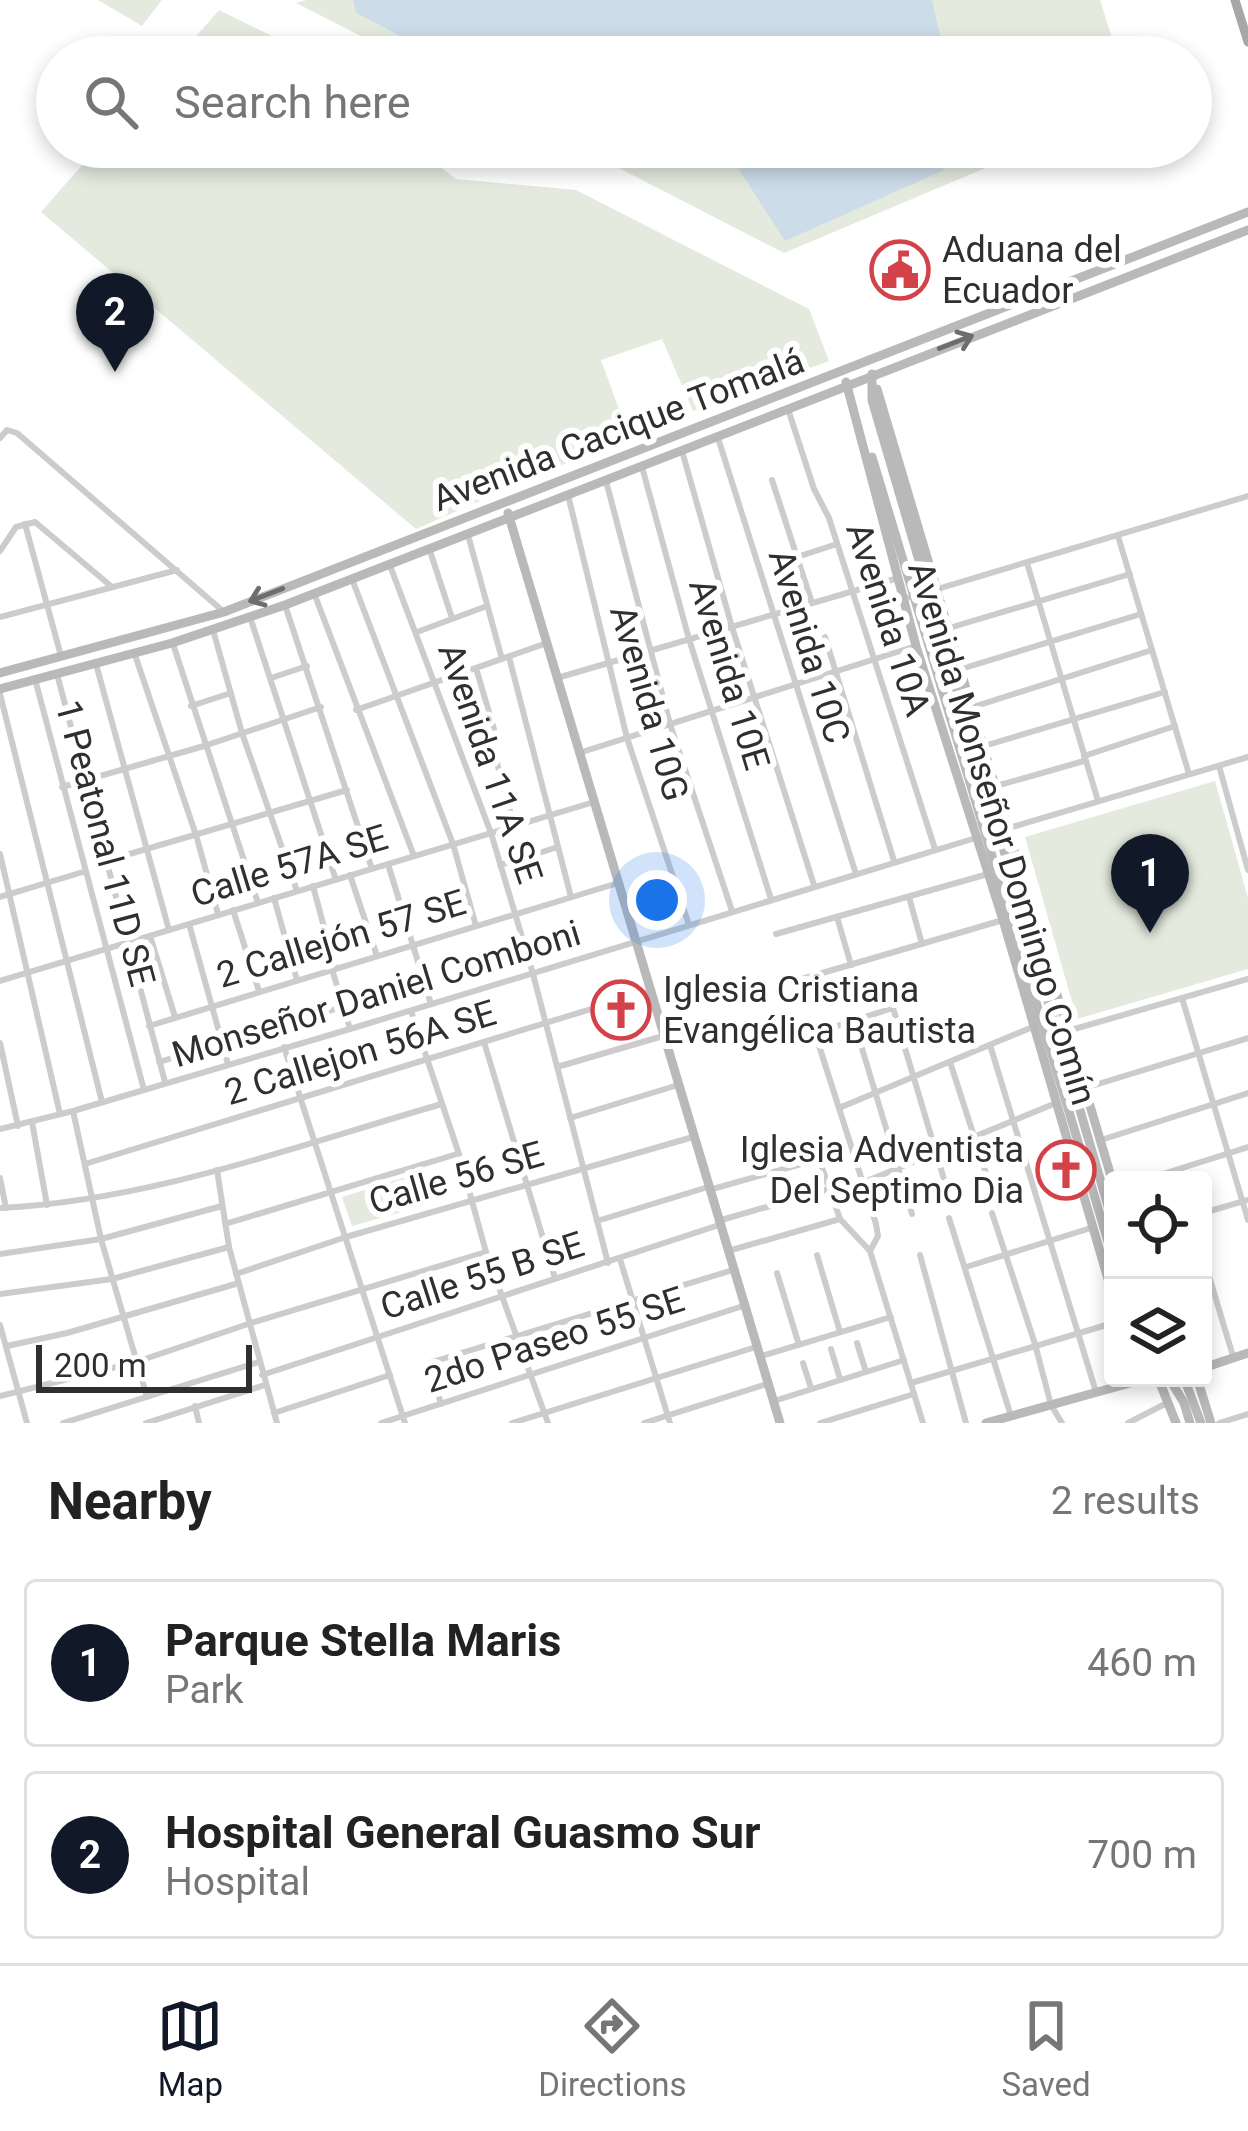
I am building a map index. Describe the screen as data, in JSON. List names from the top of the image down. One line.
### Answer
{"streets":{"main road":["Avenida Cacique Tomalá","Avenida Monseñor Domingo Comín"],"street":["Avenida 10A","Avenida 10C","Avenida 10E","Avenida 10G","Avenida 11A SE","1 Peatonal 11D SE","Calle 57A SE","2 Callejón 57 SE","Monseñor Daniel Comboni","2 Callejon 56A SE","Calle 56 SE","Calle 55 B SE","2do Paseo 55 SE"]},"crossings":[["Avenida Cacique Tomalá","Avenida 10A"],["Avenida Cacique Tomalá","Avenida 10C"],["Avenida Cacique Tomalá","Avenida 10E"],["Avenida Cacique Tomalá","Avenida 10G"],["Avenida Cacique Tomalá","Avenida 11A SE"],["Avenida Cacique Tomalá","Avenida Monseñor Domingo Comín"],["Avenida Cacique Tomalá","1 Peatonal 11D SE"],["Avenida 10A","Monseñor Daniel Comboni"],["Avenida 10C","Monseñor Daniel Comboni"],["Avenida 10E","Monseñor Daniel Comboni"],["Avenida 10G","Monseñor Daniel Comboni"],["Avenida 11A SE","Calle 57A SE"],["Avenida 11A SE","2 Callejón 57 SE"],["Avenida 11A SE","Monseñor Daniel Comboni"],["Avenida 11A SE","2 Callejon 56A SE"],["Avenida 11A SE","Calle 56 SE"],["Avenida 11A SE","Calle 55 B SE"],["Avenida Monseñor Domingo Comín","Monseñor Daniel Comboni"],["1 Peatonal 11D SE","Calle 57A SE"],["1 Peatonal 11D SE","Monseñor Daniel Comboni"]],"places":{"public building":["Aduana del Ecuador"],"church":["Iglesia Cristiana Evangélica Bautista","Iglesia Adventista Del Septimo Dia"]},"scale_bar":"200 m","page":{"search":"Search here","pins":["2","1"],"scale":"200 m","heading":["Nearby","2 results"],"list":[{"mark":"1","name":"Parque Stella Maris","note":"Park","value":"460 m"},{"mark":"2","name":"Hospital General Guasmo Sur","note":"Hospital","value":"700 m"}],"nav":["Map","Directions","Saved"]}}
